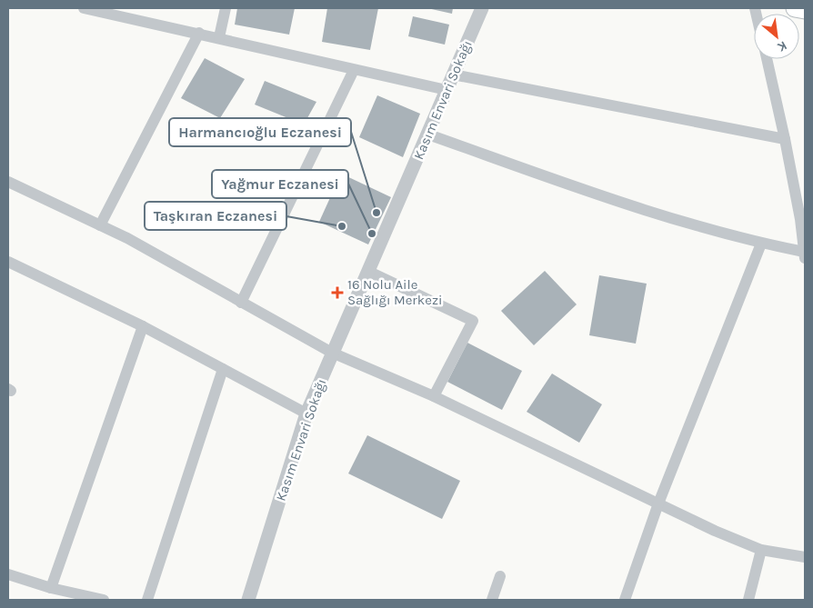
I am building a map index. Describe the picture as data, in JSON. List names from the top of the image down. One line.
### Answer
{"streets":{"street":["Kasım Envari Sokağı"]},"places":{"other":["Harmancıoğlu Eczanesi","Taşkıran Eczanesi","Yağmur Eczanesi"],"health":["16 Nolu Aile Sağlığı Merkezi"]},"north":"bottom right"}
